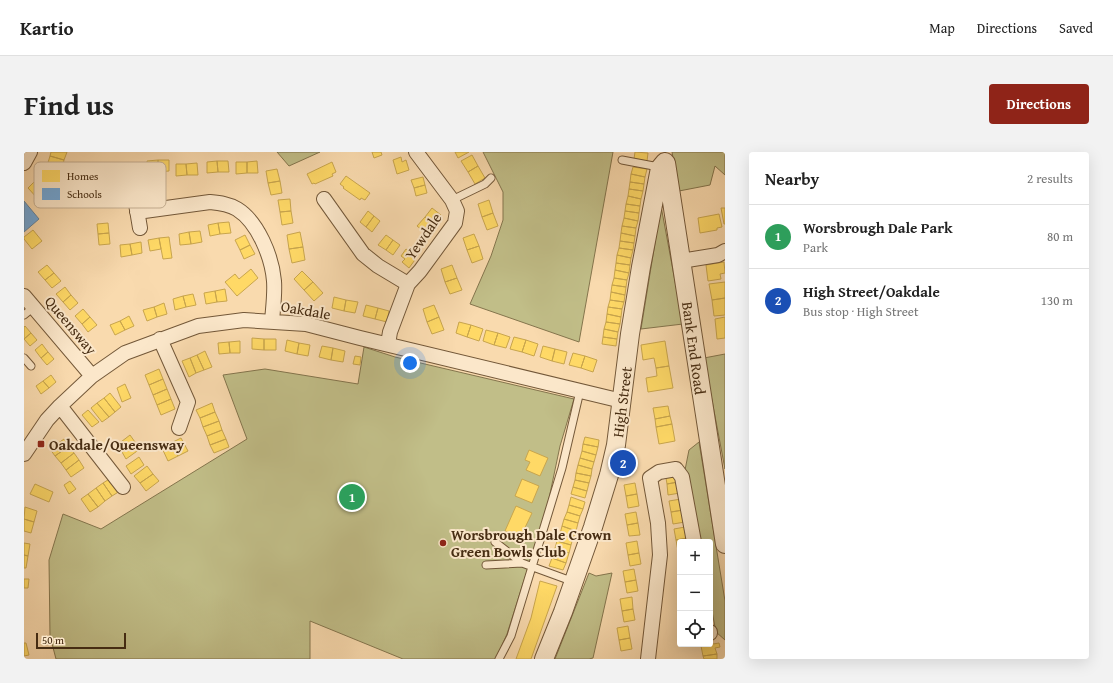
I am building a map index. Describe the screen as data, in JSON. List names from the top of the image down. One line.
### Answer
{"streets":{"street":["Yewdale","Oakdale","Queensway","Bank End Road","High Street"]},"crossings":[["Yewdale","Oakdale"],["Oakdale","Queensway"],["Oakdale","High Street"],["Bank End Road","High Street"]],"places":{"transit":["Oakdale/Queensway"],"other":["Worsbrough Dale Crown Green Bowls Club"]},"legend":["Homes","Schools"],"scale_bar":"50 m","page":{"header":"Kartio","nav":["Map","Directions","Saved"],"title":"Find us","buttons":"Directions","heading":["Nearby","2 results"],"list":[{"mark":"1","name":"Worsbrough Dale Park","note":"Park","value":"80 m"},{"mark":"2","name":"High Street/Oakdale","note":"Bus stop · High Street","value":"130 m"}],"pins":["2","1"],"map_buttons":["+","−"],"scale":"50 m"}}
